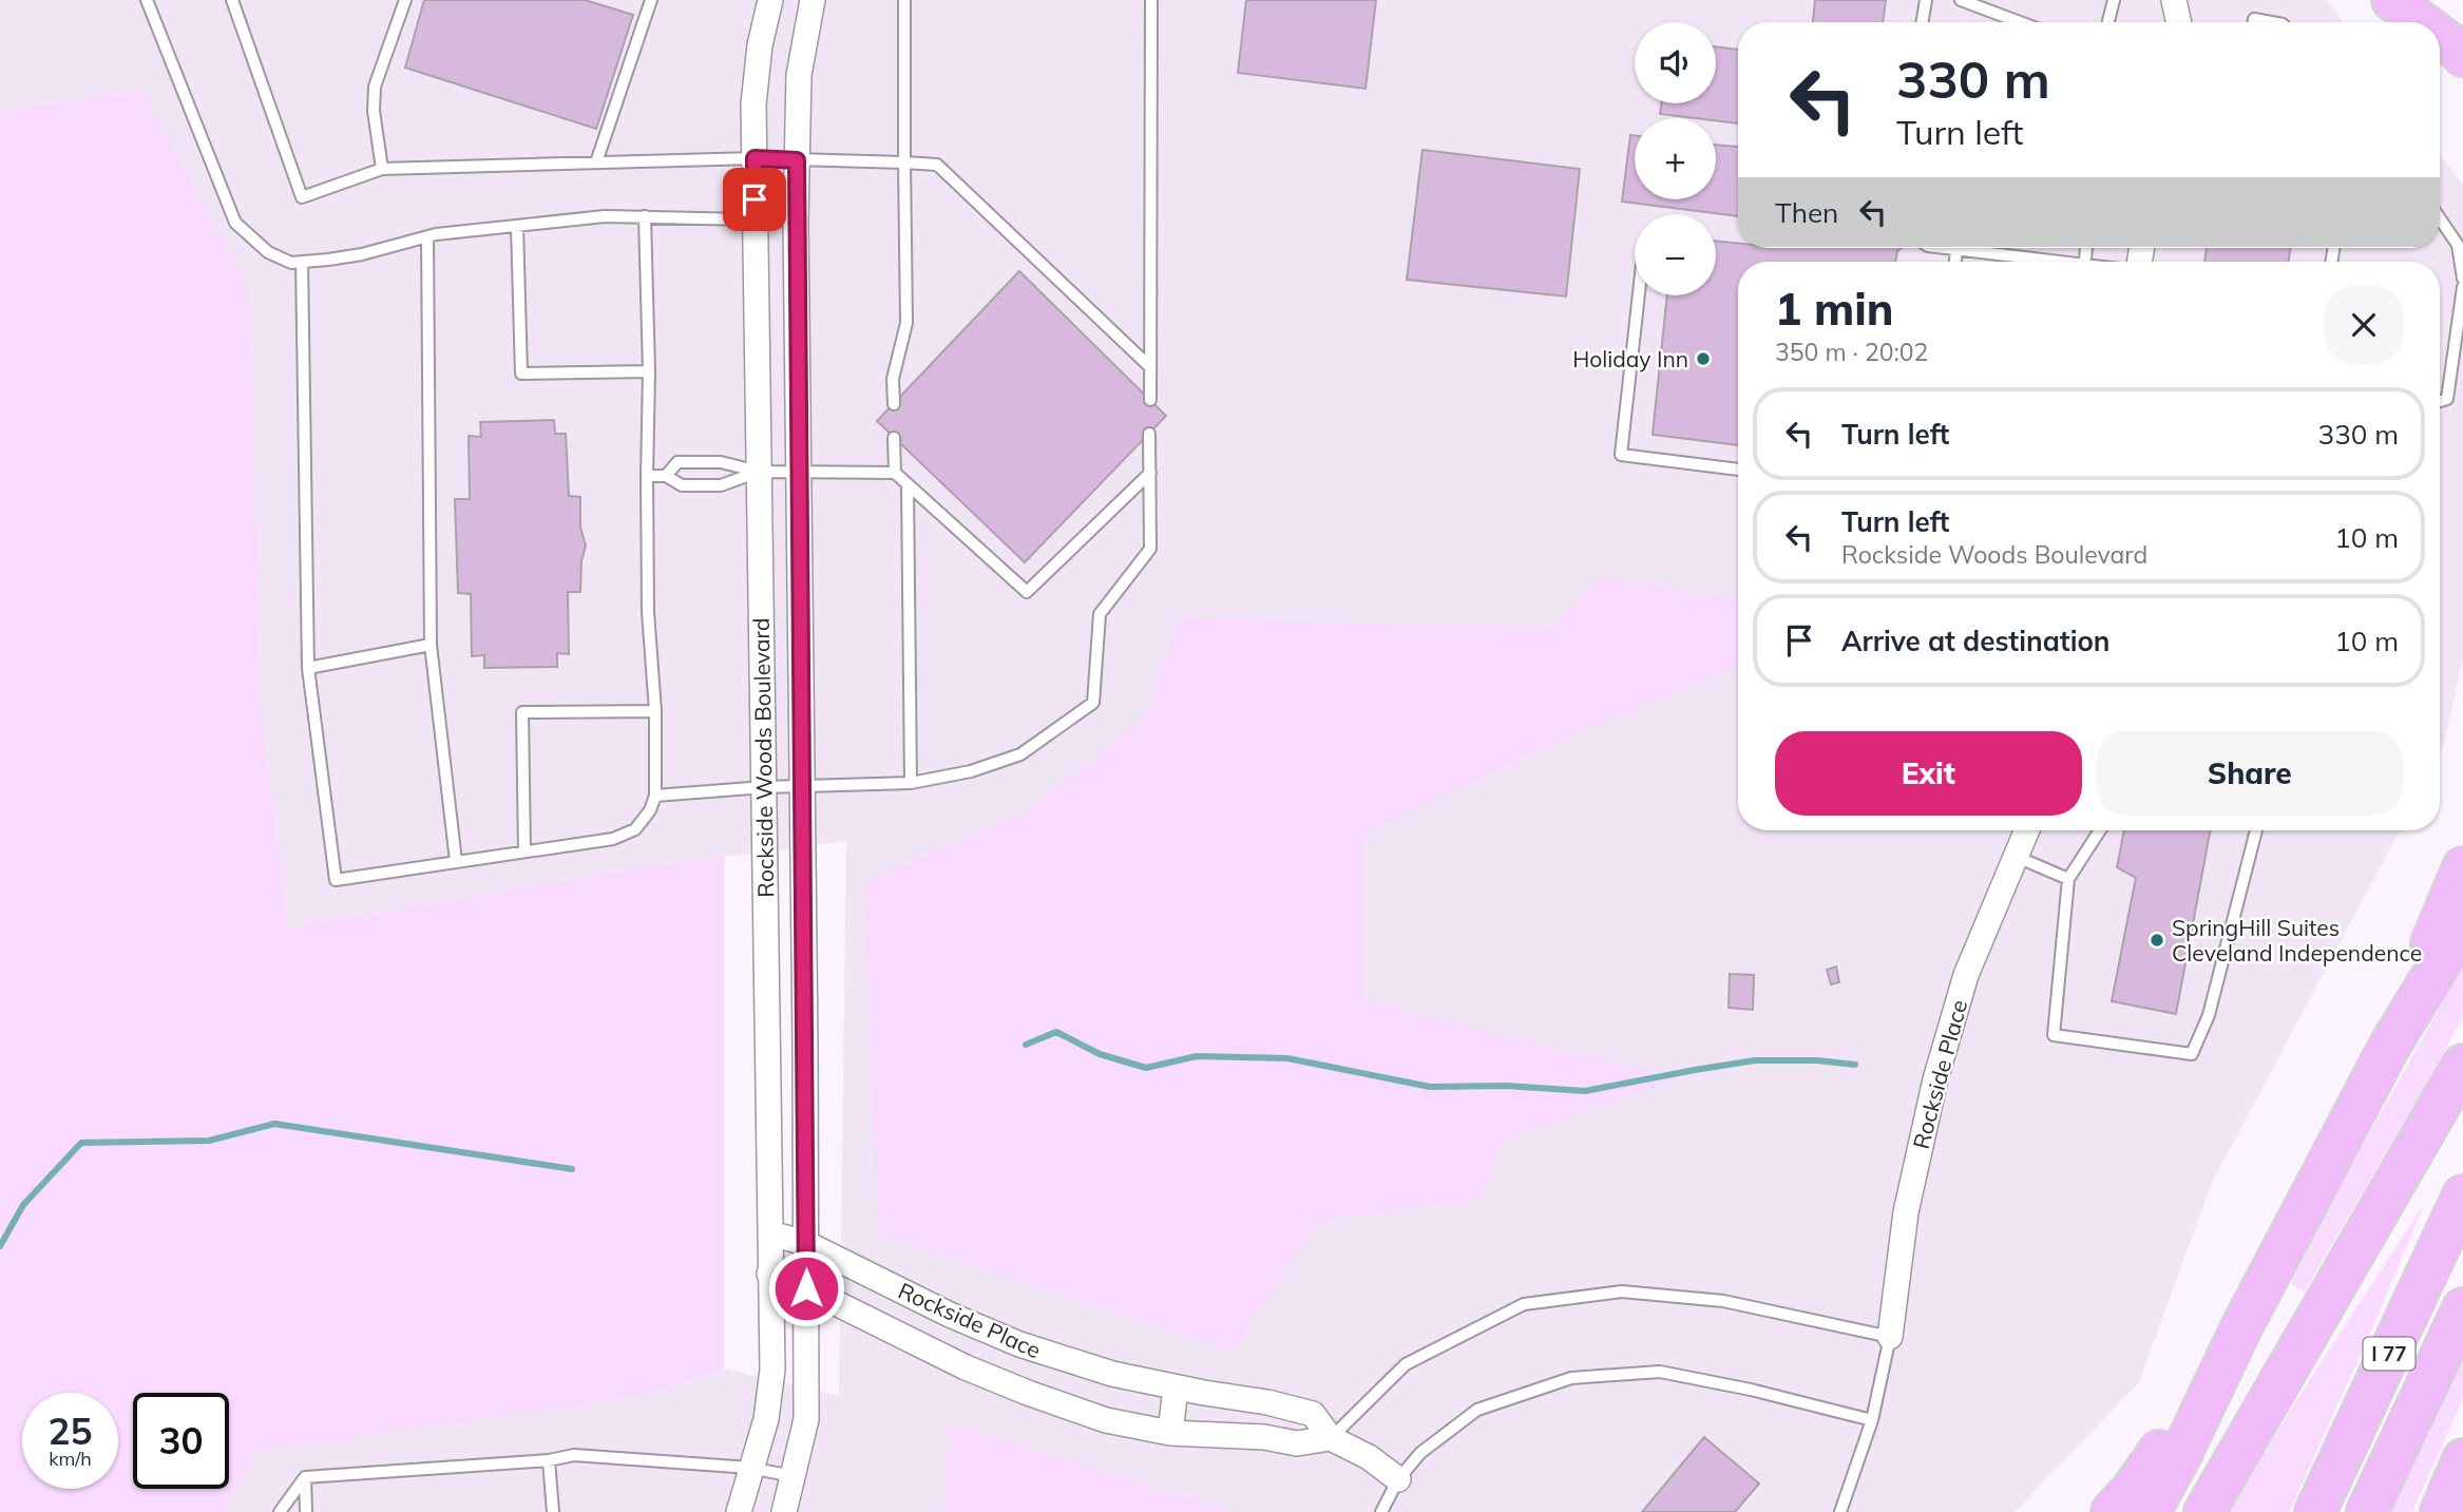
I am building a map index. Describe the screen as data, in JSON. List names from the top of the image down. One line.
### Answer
{"streets":{"highway":["I 77"],"street":["Rockside Woods Boulevard","Rockside Place"]},"crossings":[["Rockside Woods Boulevard","Rockside Place"]],"places":["Holiday Inn","SpringHill Suites Cleveland Independence"],"page":{"map_buttons":["+","−"],"turn":["330 m","Turn left"],"then":"Then","heading":["1 min","350 m · 20:02"],"list":[{"name":"Turn left","value":"330 m"},{"name":"Turn left","note":"Rockside Woods Boulevard","value":"10 m"},{"name":"Arrive at destination","value":"10 m"}],"buttons":["Exit","Share"],"speed":"25 km/h","limit":"30"}}
